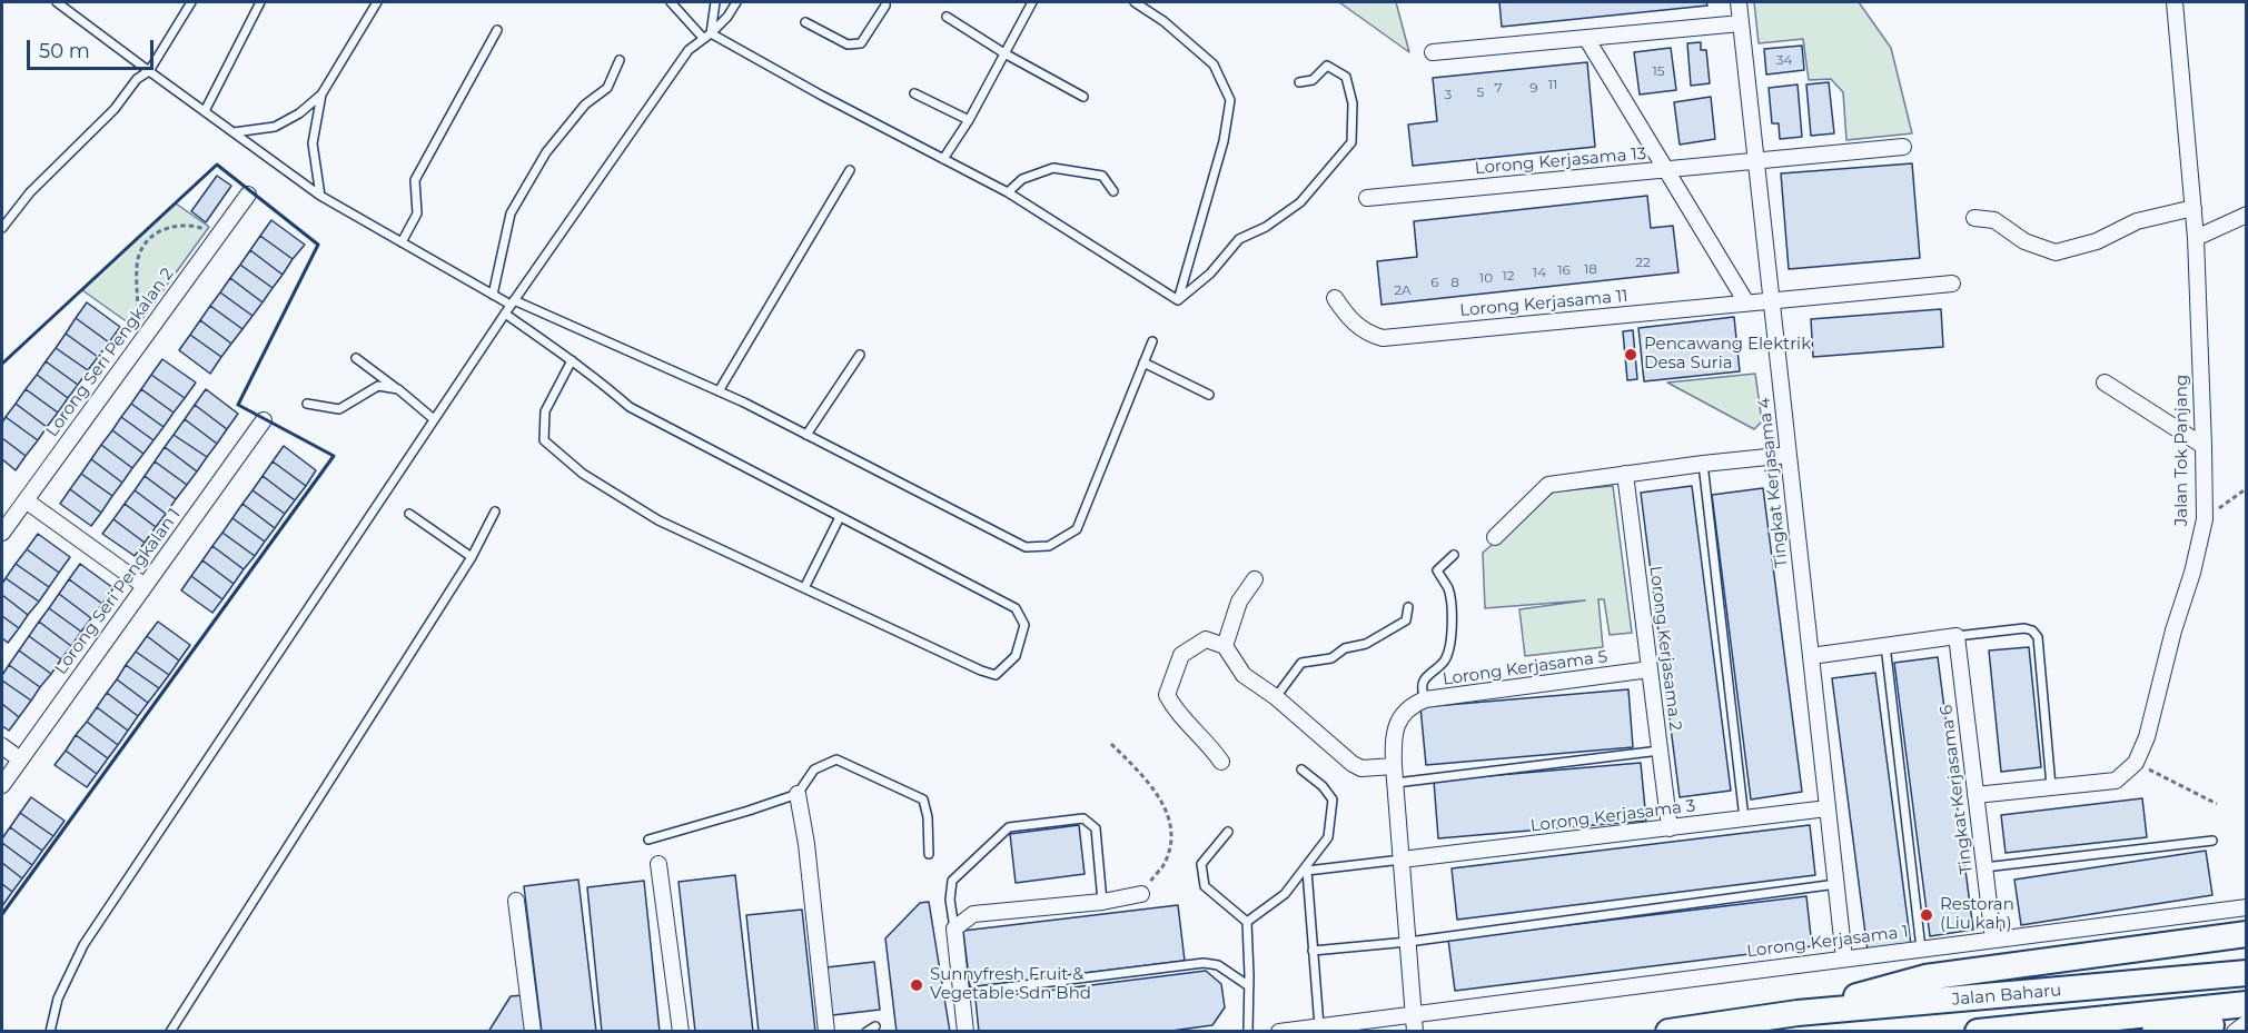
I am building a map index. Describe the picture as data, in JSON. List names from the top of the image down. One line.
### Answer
{"streets":{"highway":["Jalan Baharu"],"street":["Lorong Kerjasama 13","Lorong Kerjasama 11","Lorong Seri Pengkalan 2","Jalan Tok Panjang","Tingkat Kerjasama 4","Lorong Seri Pengkalan 1","Lorong Kerjasama 2","Lorong Kerjasama 5","Tingkat Kerjasama 6","Lorong Kerjasama 3","Lorong Kerjasama 1"]},"crossings":[["Lorong Kerjasama 13","Tingkat Kerjasama 4"],["Lorong Kerjasama 11","Tingkat Kerjasama 4"],["Tingkat Kerjasama 4","Lorong Kerjasama 3"],["Tingkat Kerjasama 4","Lorong Kerjasama 1"],["Lorong Kerjasama 2","Lorong Kerjasama 5"],["Lorong Kerjasama 2","Lorong Kerjasama 3"],["Tingkat Kerjasama 6","Lorong Kerjasama 1"]],"places":["Pencawang Elektrik Desa Suria","Restoran (Liu kah)","Sunnyfresh Fruit & Vegetable Sdn Bhd"],"house_numbers":["34","15","11","7","9","5","3","22","18","16","14","12","10","6","8","2A"],"scale_bar":"50 m"}
